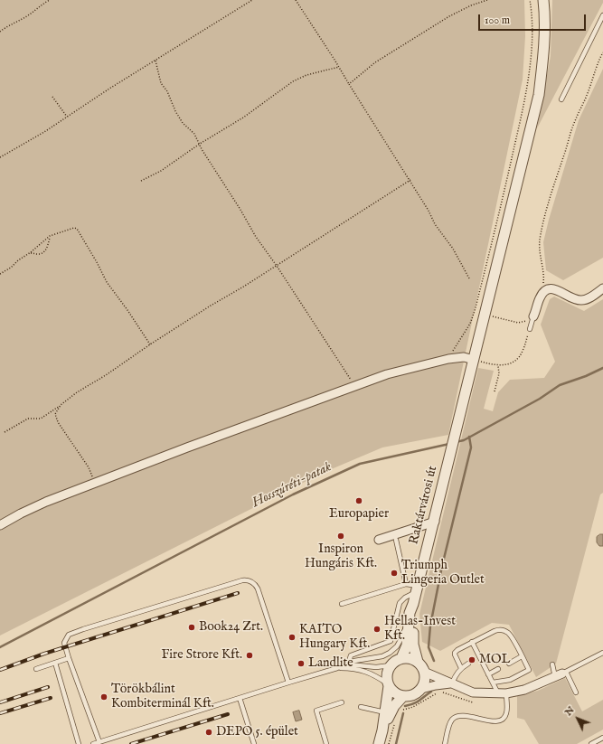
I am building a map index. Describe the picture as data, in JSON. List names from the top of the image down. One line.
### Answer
{"streets":{"street":["Raktárvárosi út"]},"water":["Hosszúréti-patak"],"places":["Europapier","Inspiron Hungáris Kft.","Triumph Lingeria Outlet","Book24 Zrt.","Hellas-Invest Kft.","KAITO Hungary Kft.","Fire Strore Kft.","MOL","Landlite","Törökbálint Kombiterminál Kft.","DEPO 5. épület"],"scale_bar":"100 m","north":"top left"}
